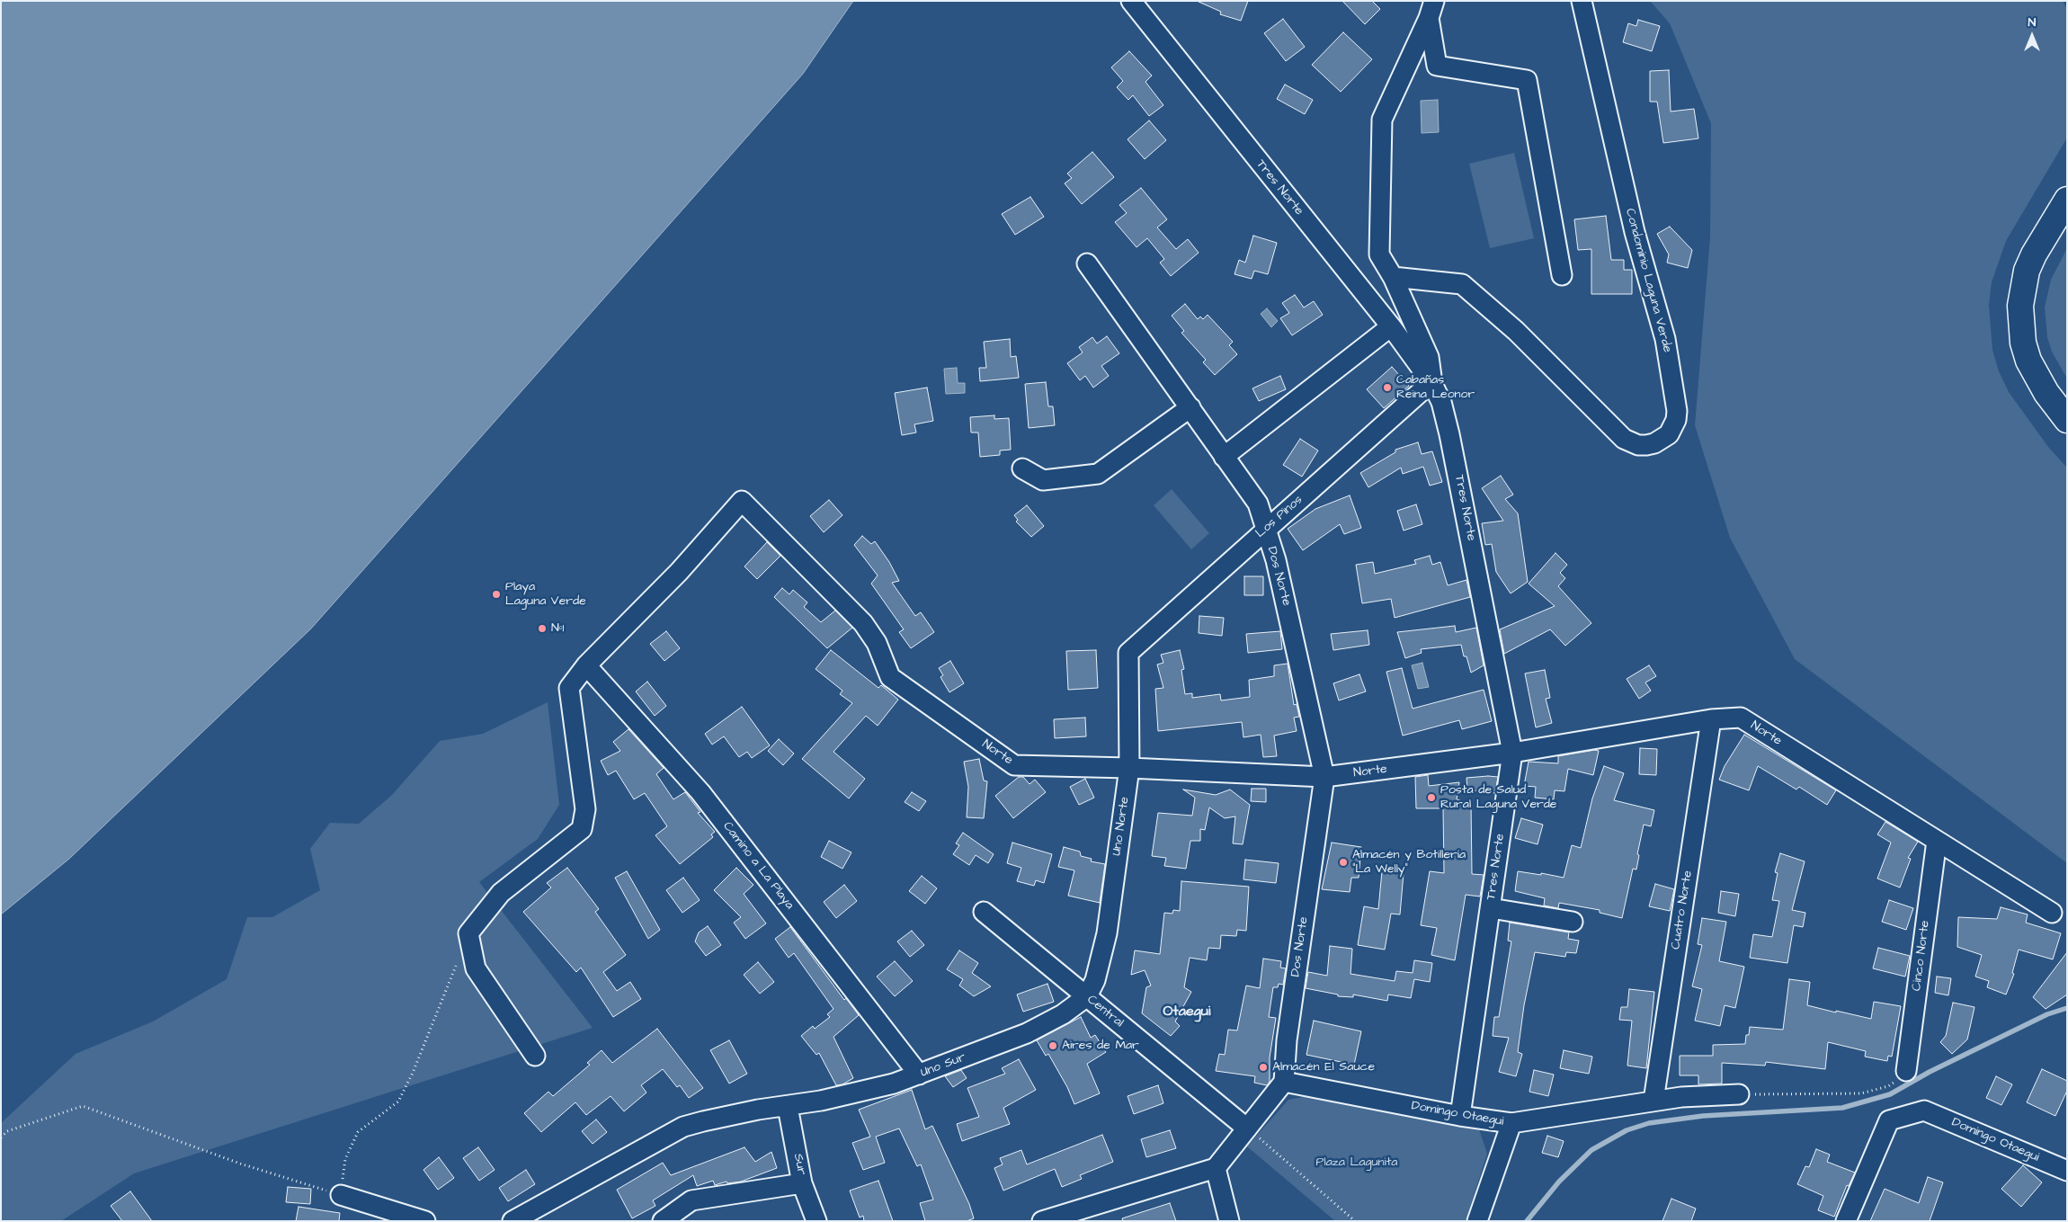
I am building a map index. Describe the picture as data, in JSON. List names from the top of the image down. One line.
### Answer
{"streets":{"street":["Tres Norte","Condominio Laguna Verde","Los Pinos","Dos Norte","Norte","Uno Norte","Camino a La Playa","Cuatro Norte","Cinco Norte","Central","Uno Sur","Domingo Otaegui","Sur"]},"crossings":[["Tres Norte","Los Pinos"],["Tres Norte","Norte"],["Tres Norte","Domingo Otaegui"],["Los Pinos","Dos Norte"],["Los Pinos","Uno Norte"],["Dos Norte","Norte"],["Dos Norte","Domingo Otaegui"],["Norte","Uno Norte"],["Norte","Camino a La Playa"],["Norte","Cuatro Norte"],["Norte","Cinco Norte"],["Uno Norte","Central"],["Uno Norte","Uno Sur"],["Camino a La Playa","Uno Sur"],["Cuatro Norte","Domingo Otaegui"],["Central","Uno Sur"],["Uno Sur","Sur"]],"districts":["Otaegui"],"parks":["Plaza Lagunita"],"places":["Cabañas Reina Leonor","Playa Laguna Verde","Nº1","Posta de Salud Rural Laguna Verde","Almacén y Botillería \"La Welly\"","Aires de Mar","Almacén El Sauce"],"north":"top"}
